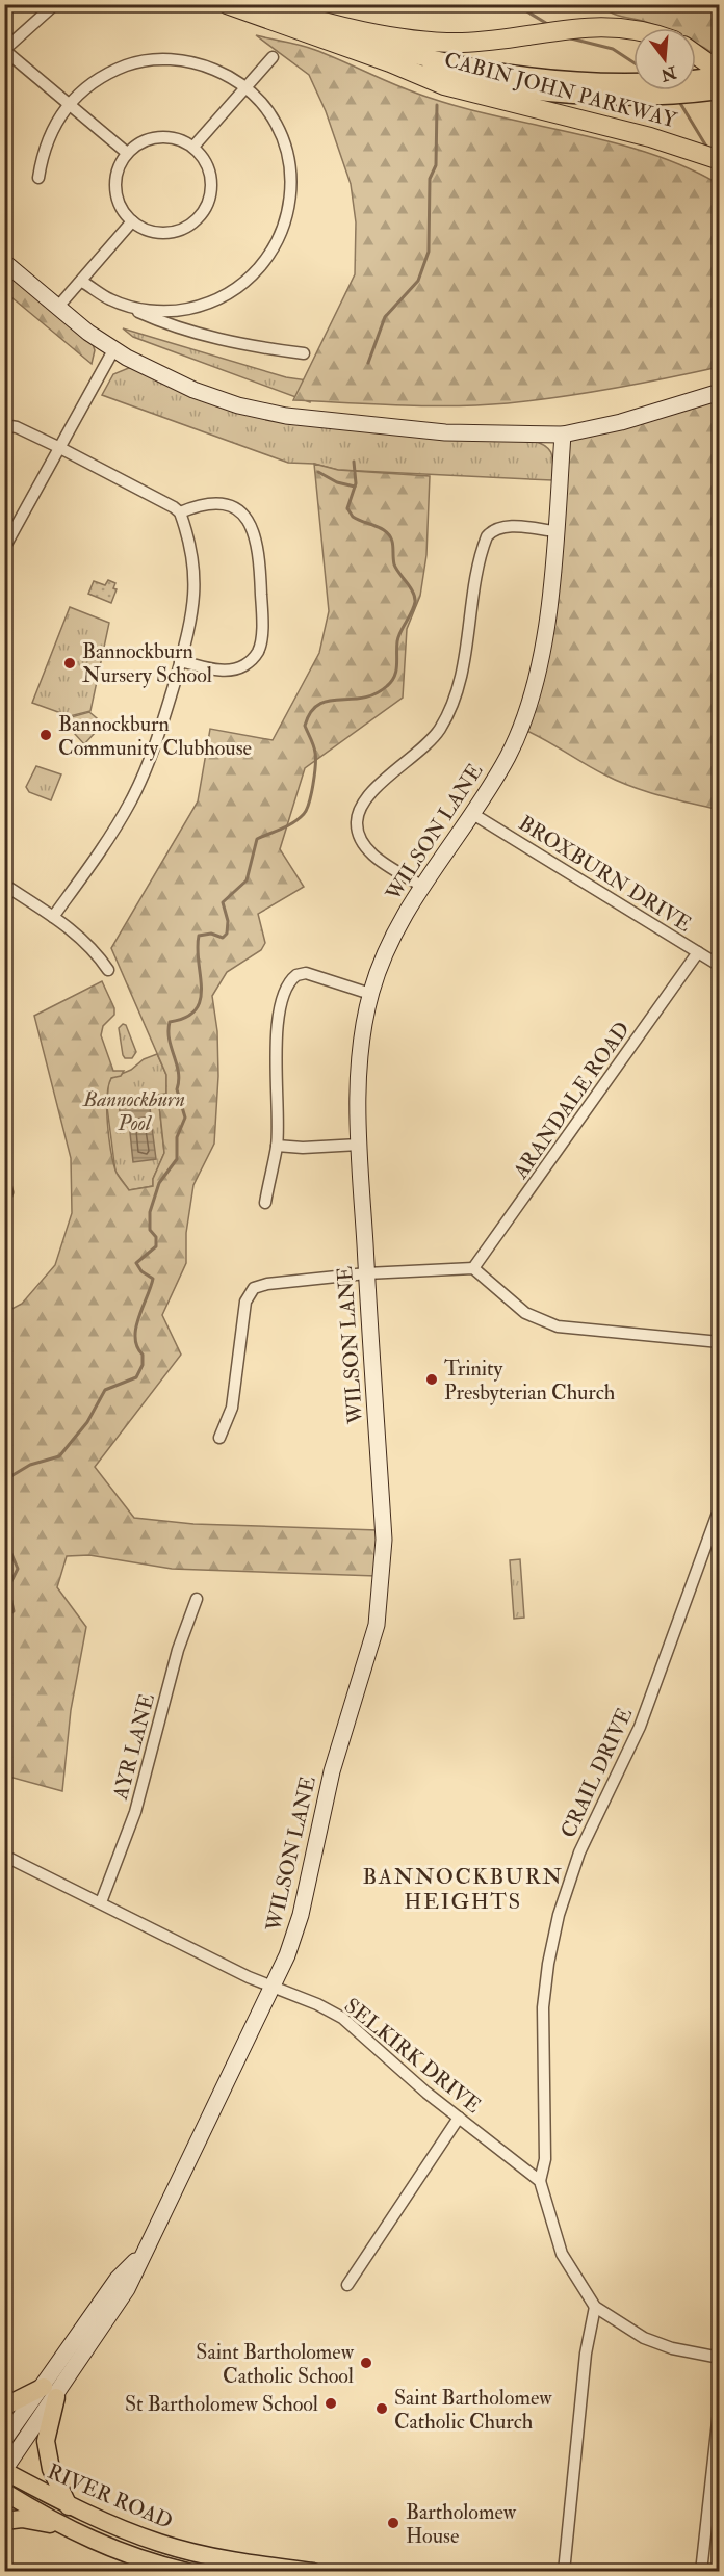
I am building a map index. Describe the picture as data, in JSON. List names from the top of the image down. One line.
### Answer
{"streets":{"highway":["CABIN JOHN PARKWAY"],"main road":["WILSON LANE","RIVER ROAD"],"street":["BROXBURN DRIVE","ARANDALE ROAD","AYR LANE","CRAIL DRIVE","SELKIRK DRIVE"]},"crossings":[["WILSON LANE","BROXBURN DRIVE"],["WILSON LANE","SELKIRK DRIVE"],["WILSON LANE","RIVER ROAD"],["BROXBURN DRIVE","ARANDALE ROAD"],["AYR LANE","SELKIRK DRIVE"],["CRAIL DRIVE","SELKIRK DRIVE"]],"districts":["BANNOCKBURN HEIGHTS"],"parks":["Bannockburn Pool"],"places":["Bannockburn Nursery School","Bannockburn Community Clubhouse","Trinity Presbyterian Church","Saint Bartholomew Catholic School","St Bartholomew School","Saint Bartholomew Catholic Church","Bartholomew House"],"north":"bottom"}
